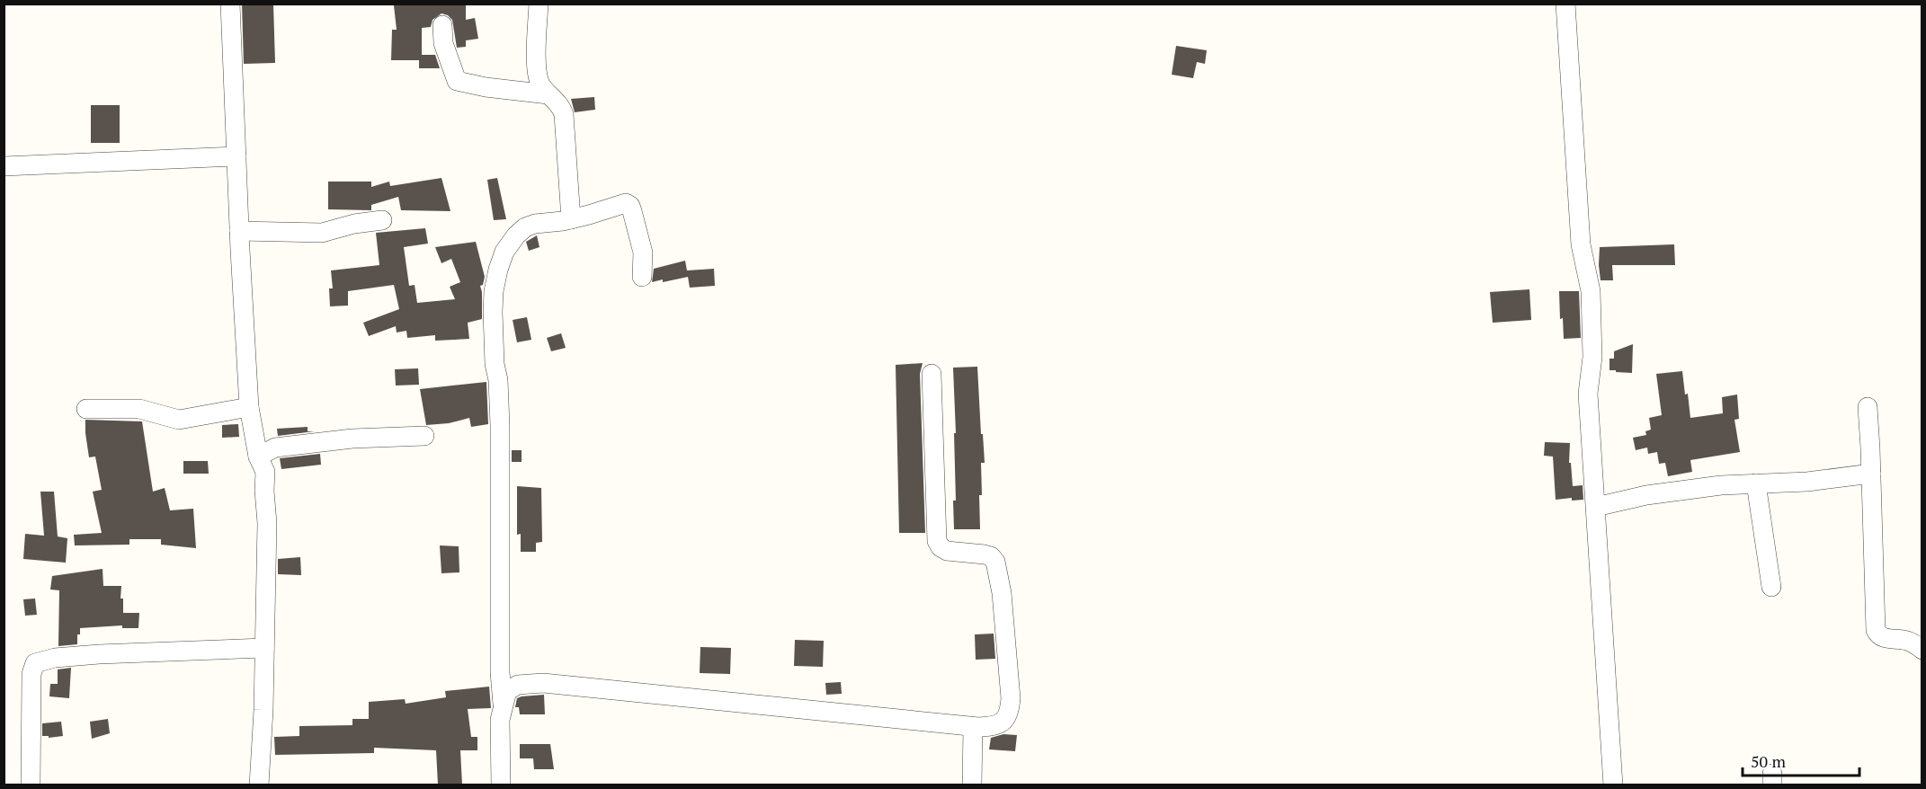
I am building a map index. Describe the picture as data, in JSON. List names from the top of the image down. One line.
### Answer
{"scale_bar":"50 m"}
